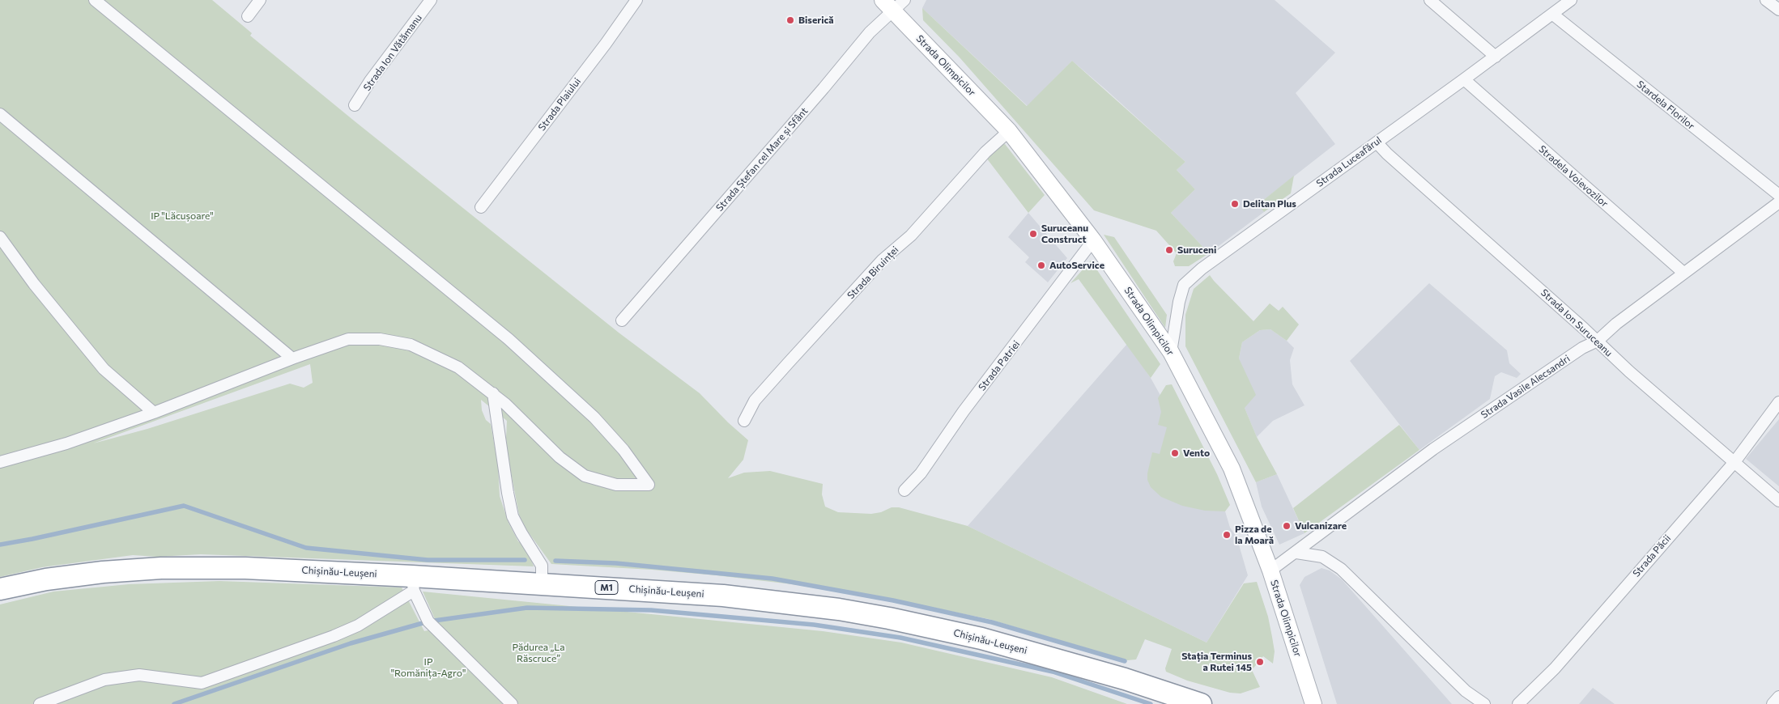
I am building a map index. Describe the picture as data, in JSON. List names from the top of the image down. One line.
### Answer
{"streets":{"highway":["Chișinău-Leușeni","M1"],"main road":["Strada Olimpicilor"],"street":["Strada Ion Vătămanu","Strada Plaiului","Stardela Florilor","Strada Ștefan cel Mare și Sfânt","Strada Luceafărul","Stradela Voievozilor","Strada Biruinței","Strada Ion Suruceanu","Strada Patriei","Strada Vasile Alecsandri","Strada Păcii"]},"crossings":[["Strada Olimpicilor","Strada Ștefan cel Mare și Sfânt"],["Strada Olimpicilor","Strada Luceafărul"],["Strada Olimpicilor","Strada Biruinței"],["Strada Olimpicilor","Strada Patriei"],["Strada Olimpicilor","Strada Vasile Alecsandri"],["Stardela Florilor","Strada Luceafărul"],["Strada Luceafărul","Stradela Voievozilor"],["Strada Luceafărul","Strada Ion Suruceanu"],["Stradela Voievozilor","Strada Vasile Alecsandri"],["Strada Ion Suruceanu","Strada Vasile Alecsandri"],["Strada Ion Suruceanu","Strada Păcii"]],"parks":["IP \"Lăcușoare\"","Pădurea „La Răscruce”","IP \"Romănița-Agro\""],"places":["Biserică","Delitan Plus","Suruceanu Construct","Suruceni","AutoService","Vento","Vulcanizare","Pizza de la Moară","Stația Terminus a Rutei 145"]}
